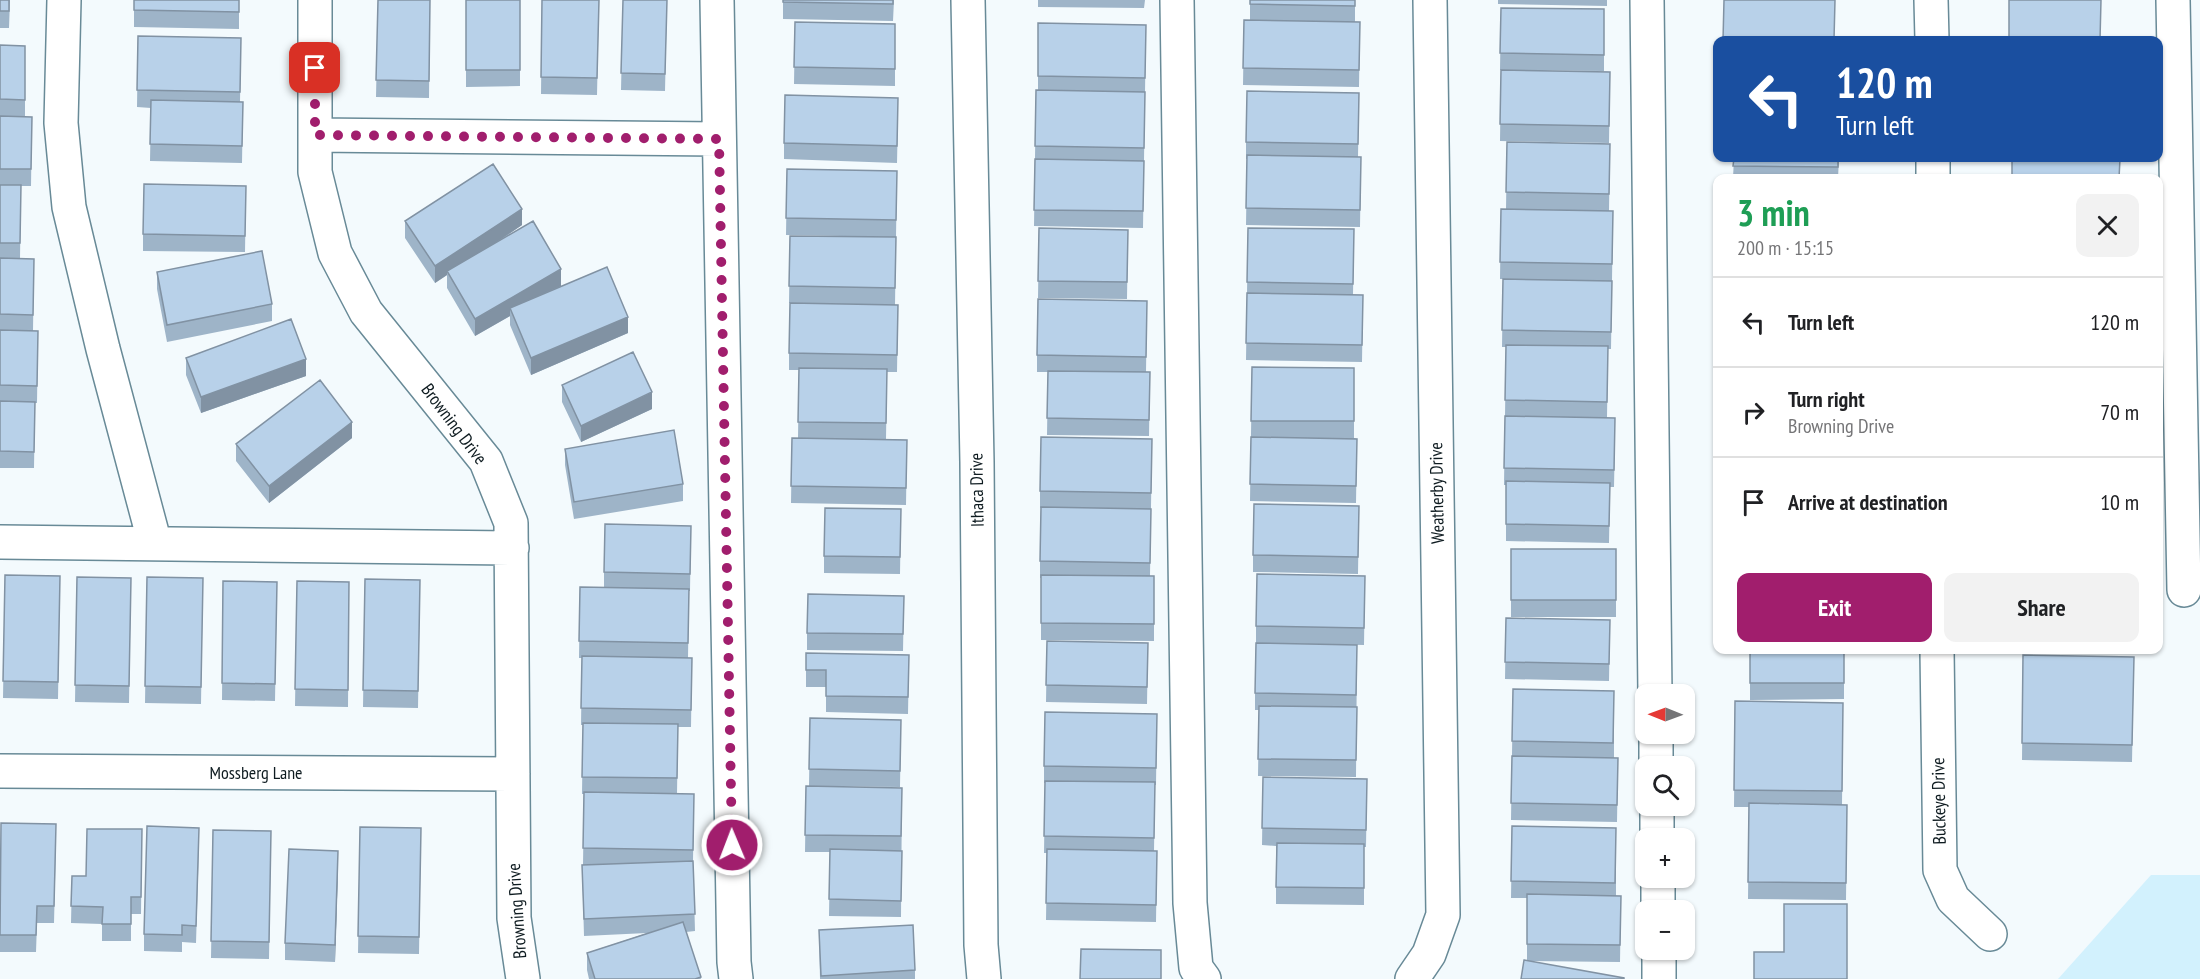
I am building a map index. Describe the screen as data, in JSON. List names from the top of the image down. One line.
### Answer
{"streets":{"street":["Browning Drive","Ithaca Drive","Weatherby Drive","Mossberg Lane","Buckeye Drive"]},"crossings":[["Browning Drive","Mossberg Lane"]],"north":"left","page":{"turn":["120 m","Turn left"],"heading":["3 min","200 m · 15:15"],"list":[{"name":"Turn left","value":"120 m"},{"name":"Turn right","note":"Browning Drive","value":"70 m"},{"name":"Arrive at destination","value":"10 m"}],"buttons":["Exit","Share"],"map_buttons":["+","−"]}}
